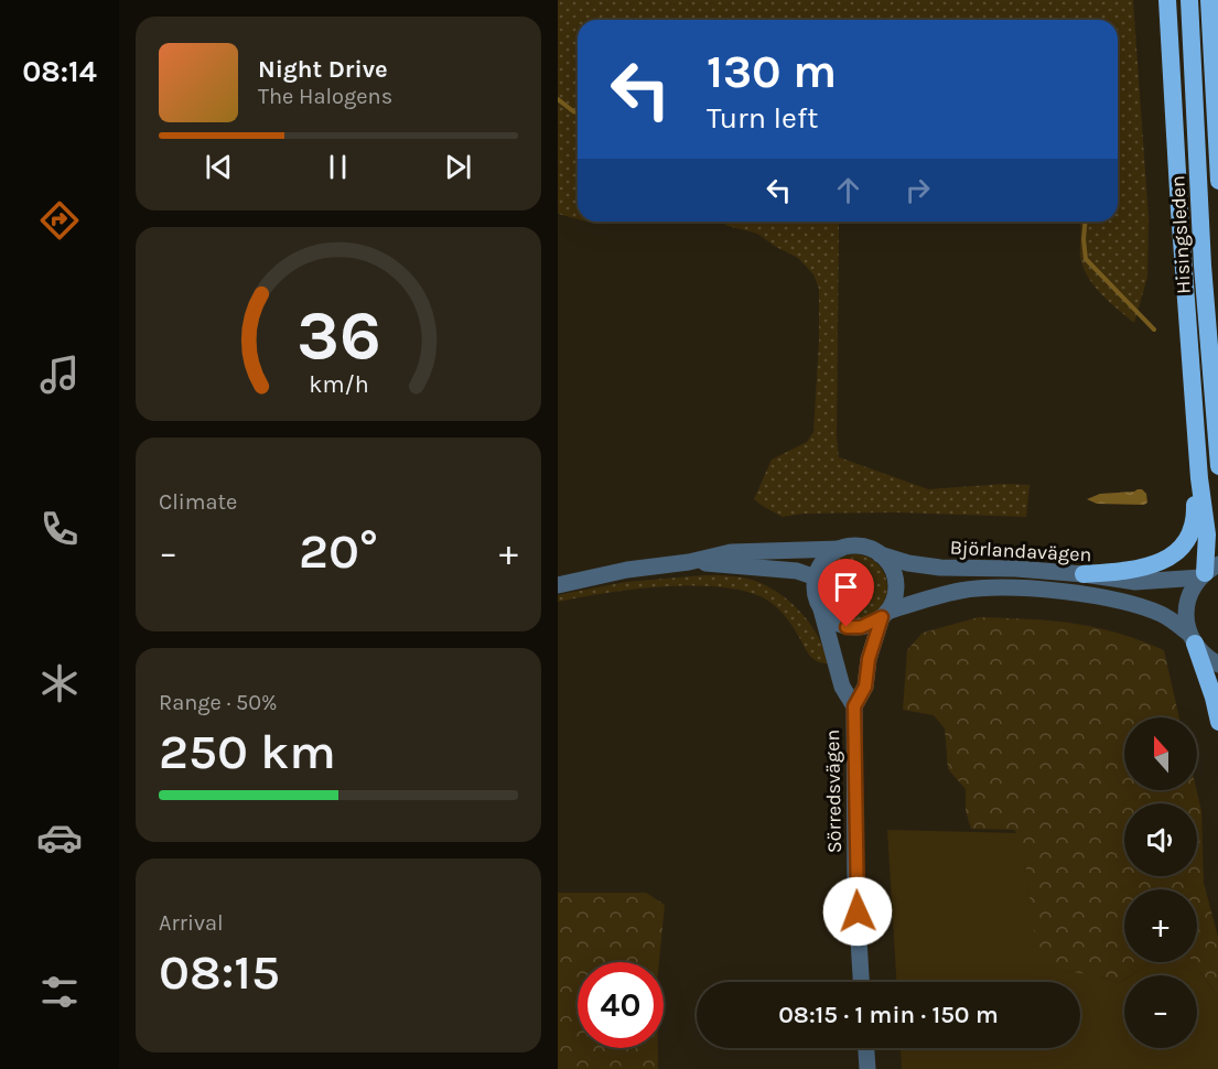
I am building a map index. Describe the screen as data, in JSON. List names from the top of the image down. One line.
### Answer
{"streets":{"highway":["Hisingsleden"],"street":["Björlandavägen","Sörredsvägen"]},"crossings":[["Björlandavägen","Sörredsvägen"]],"north":"top","page":{"tabs":"08:14","turn":["130 m","Turn left"],"song":["Night Drive","The Halogens"],"tile":["Climate",["Range · 50%","250 km"],["Arrival","08:15"]],"heat":["−","20°","+"],"map_buttons":["+","−"],"limit":"40","trip":"08:15 · 1 min · 150 m","gauge":["36","km/h"]}}
